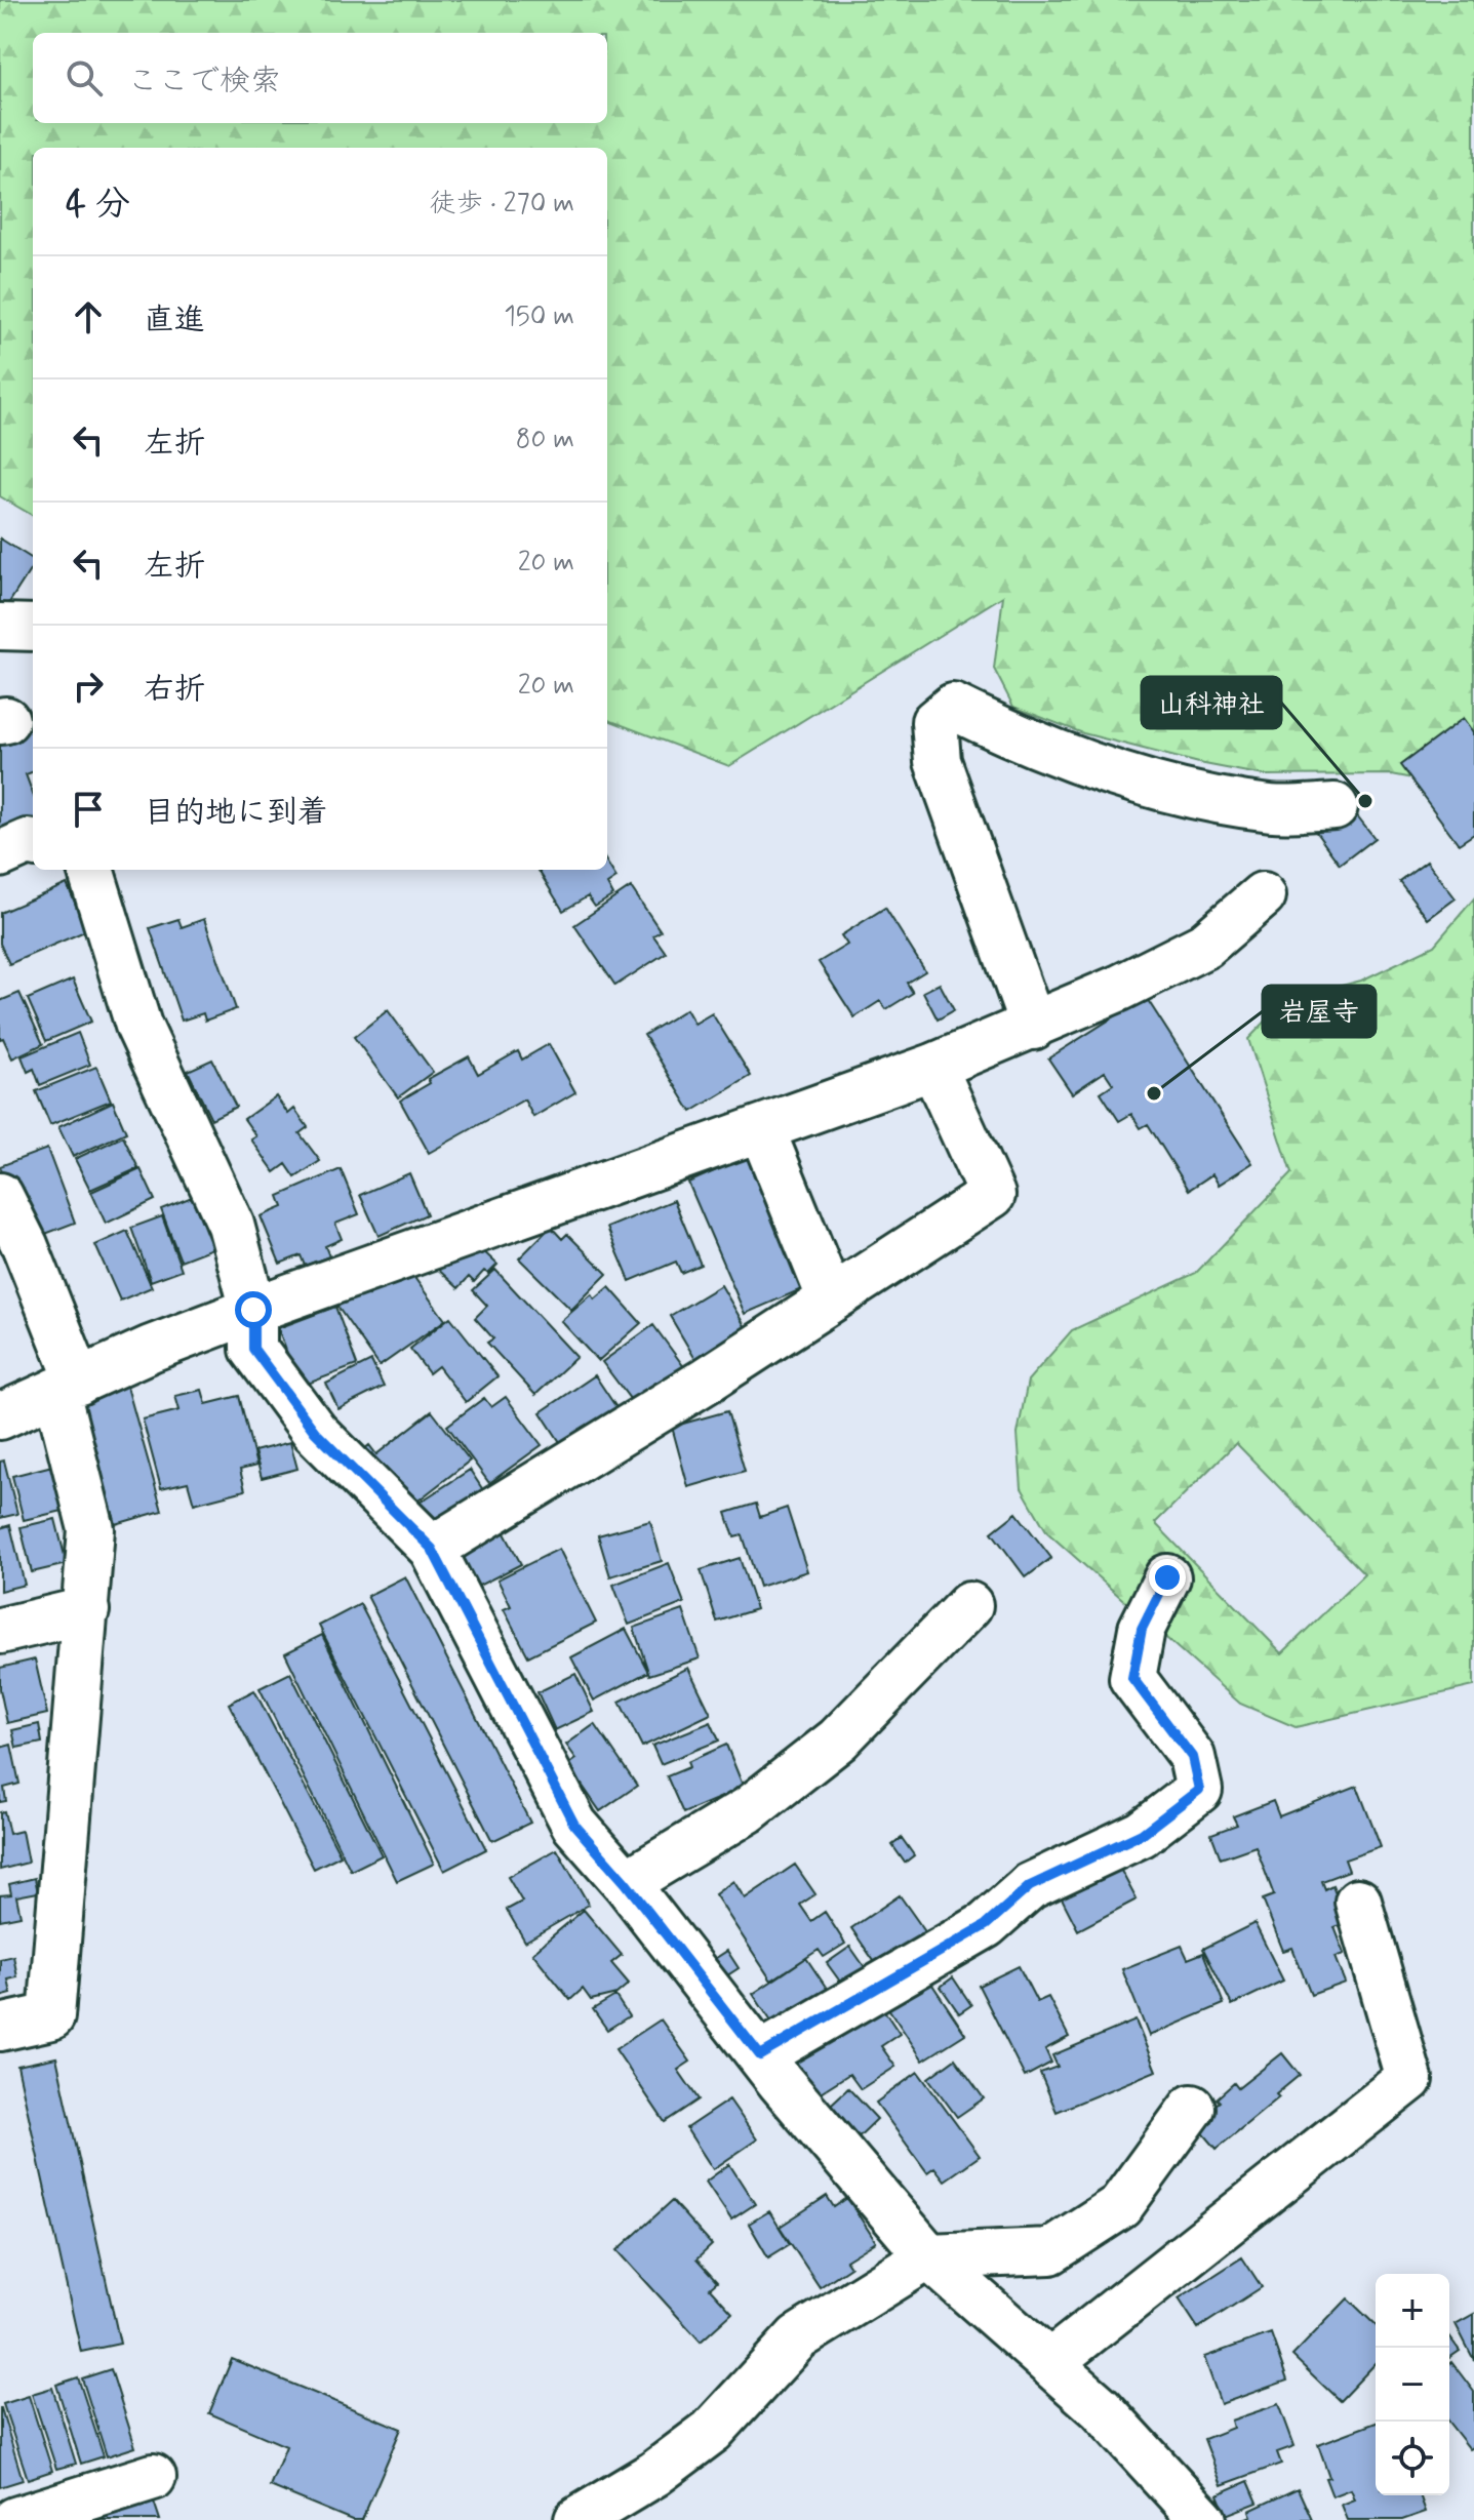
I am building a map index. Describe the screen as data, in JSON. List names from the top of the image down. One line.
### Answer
{"places":["山科神社","岩屋寺"],"page":{"search":"ここで検索","heading":["4 分","徒歩 · 270 m"],"list":[["直進","150 m"],["左折","80 m"],["左折","20 m"],["右折","20 m"],"目的地に到着"],"map_buttons":["+","−"]}}
